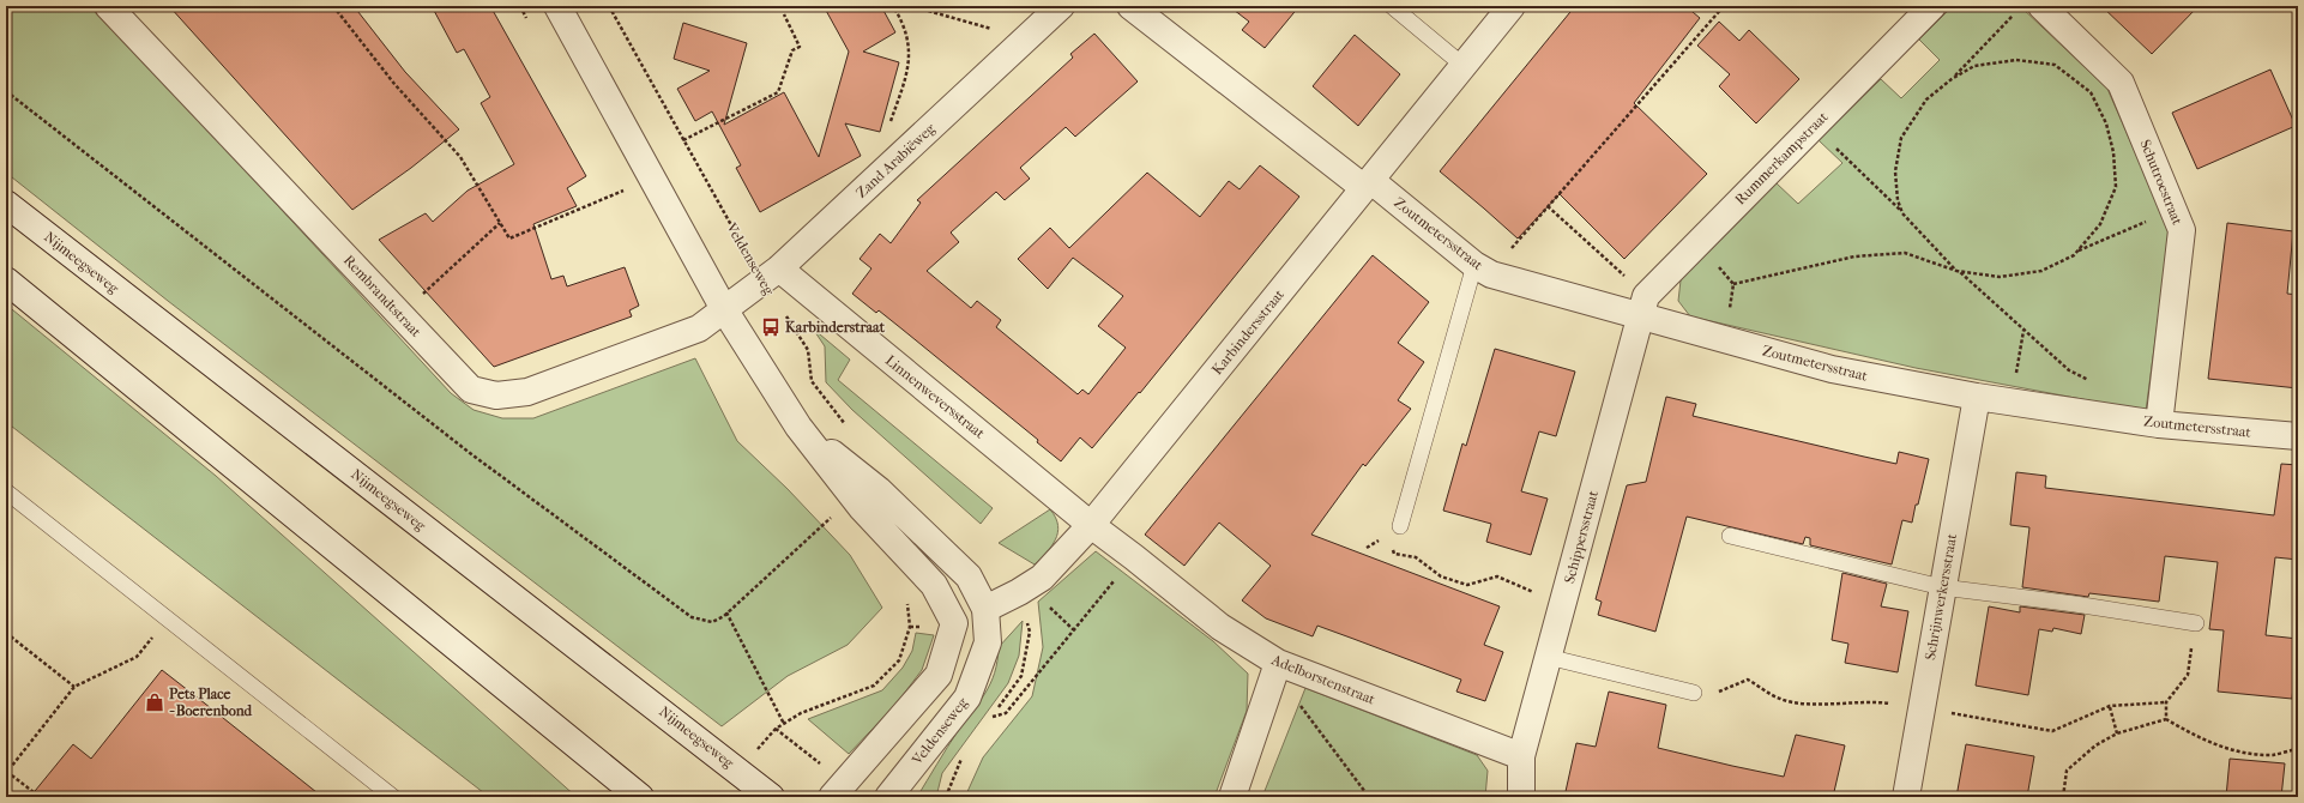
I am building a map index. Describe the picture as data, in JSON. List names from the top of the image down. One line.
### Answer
{"streets":{"street":["Rummerkampstraat","Zand Arabiëweg","Schutroestraat","Zoutmetersstraat","Veldenseweg","Nijmeegseweg","Rembrandtstraat","Karbindersstraat","Linnenweversstraat","Schippersstraat","Schrijnwerkersstraat","Adelborstenstraat"]},"crossings":[["Rummerkampstraat","Zoutmetersstraat"],["Rummerkampstraat","Schippersstraat"],["Zand Arabiëweg","Veldenseweg"],["Zand Arabiëweg","Rembrandtstraat"],["Zand Arabiëweg","Linnenweversstraat"],["Schutroestraat","Zoutmetersstraat"],["Zoutmetersstraat","Karbindersstraat"],["Zoutmetersstraat","Schippersstraat"],["Zoutmetersstraat","Schrijnwerkersstraat"],["Veldenseweg","Rembrandtstraat"],["Veldenseweg","Karbindersstraat"],["Veldenseweg","Linnenweversstraat"],["Karbindersstraat","Linnenweversstraat"],["Karbindersstraat","Adelborstenstraat"],["Linnenweversstraat","Adelborstenstraat"],["Schippersstraat","Adelborstenstraat"]],"places":{"bus stop":["Karbinderstraat"],"shop":["Pets Place - Boerenbond"]}}
